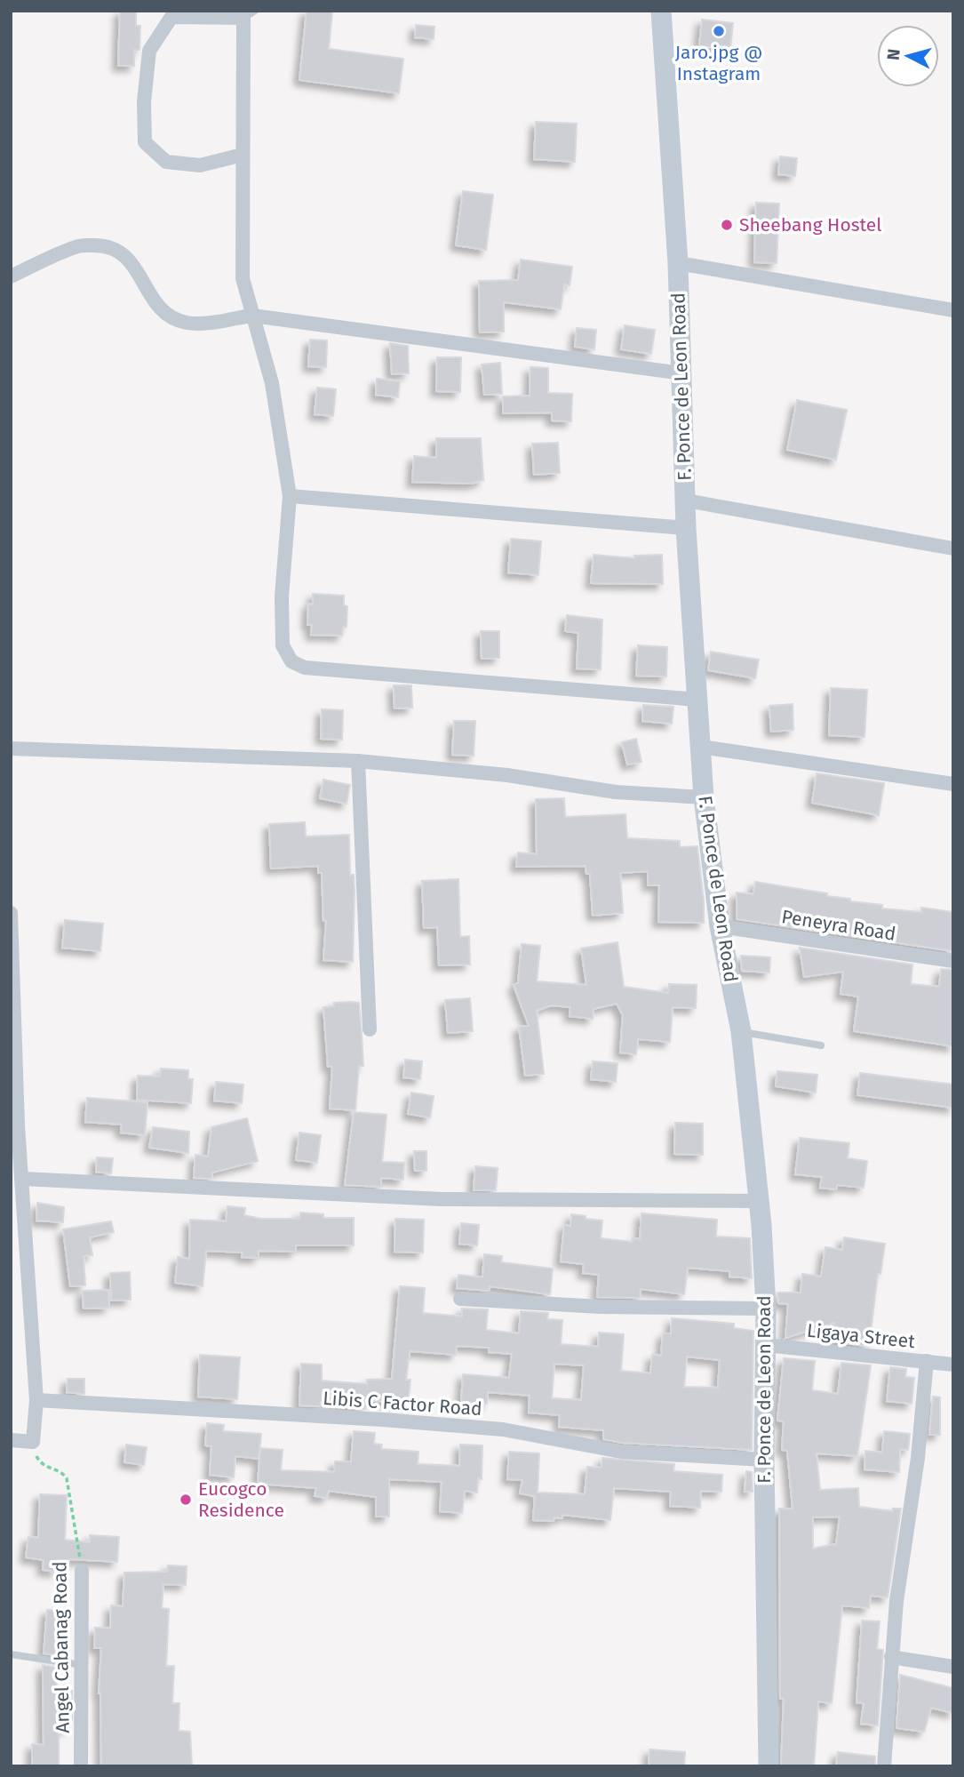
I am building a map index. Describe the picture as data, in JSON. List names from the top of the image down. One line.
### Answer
{"streets":{"street":["F. Ponce de Leon Road","Peneyra Road","Ligaya Street","Libis C Factor Road","Angel Cabanag Road"]},"crossings":[["F. Ponce de Leon Road","Peneyra Road"],["F. Ponce de Leon Road","Ligaya Street"],["F. Ponce de Leon Road","Libis C Factor Road"]],"places":["Jaro.jpg @ Instagram","Sheebang Hostel","Eucogco Residence"],"north":"left"}
